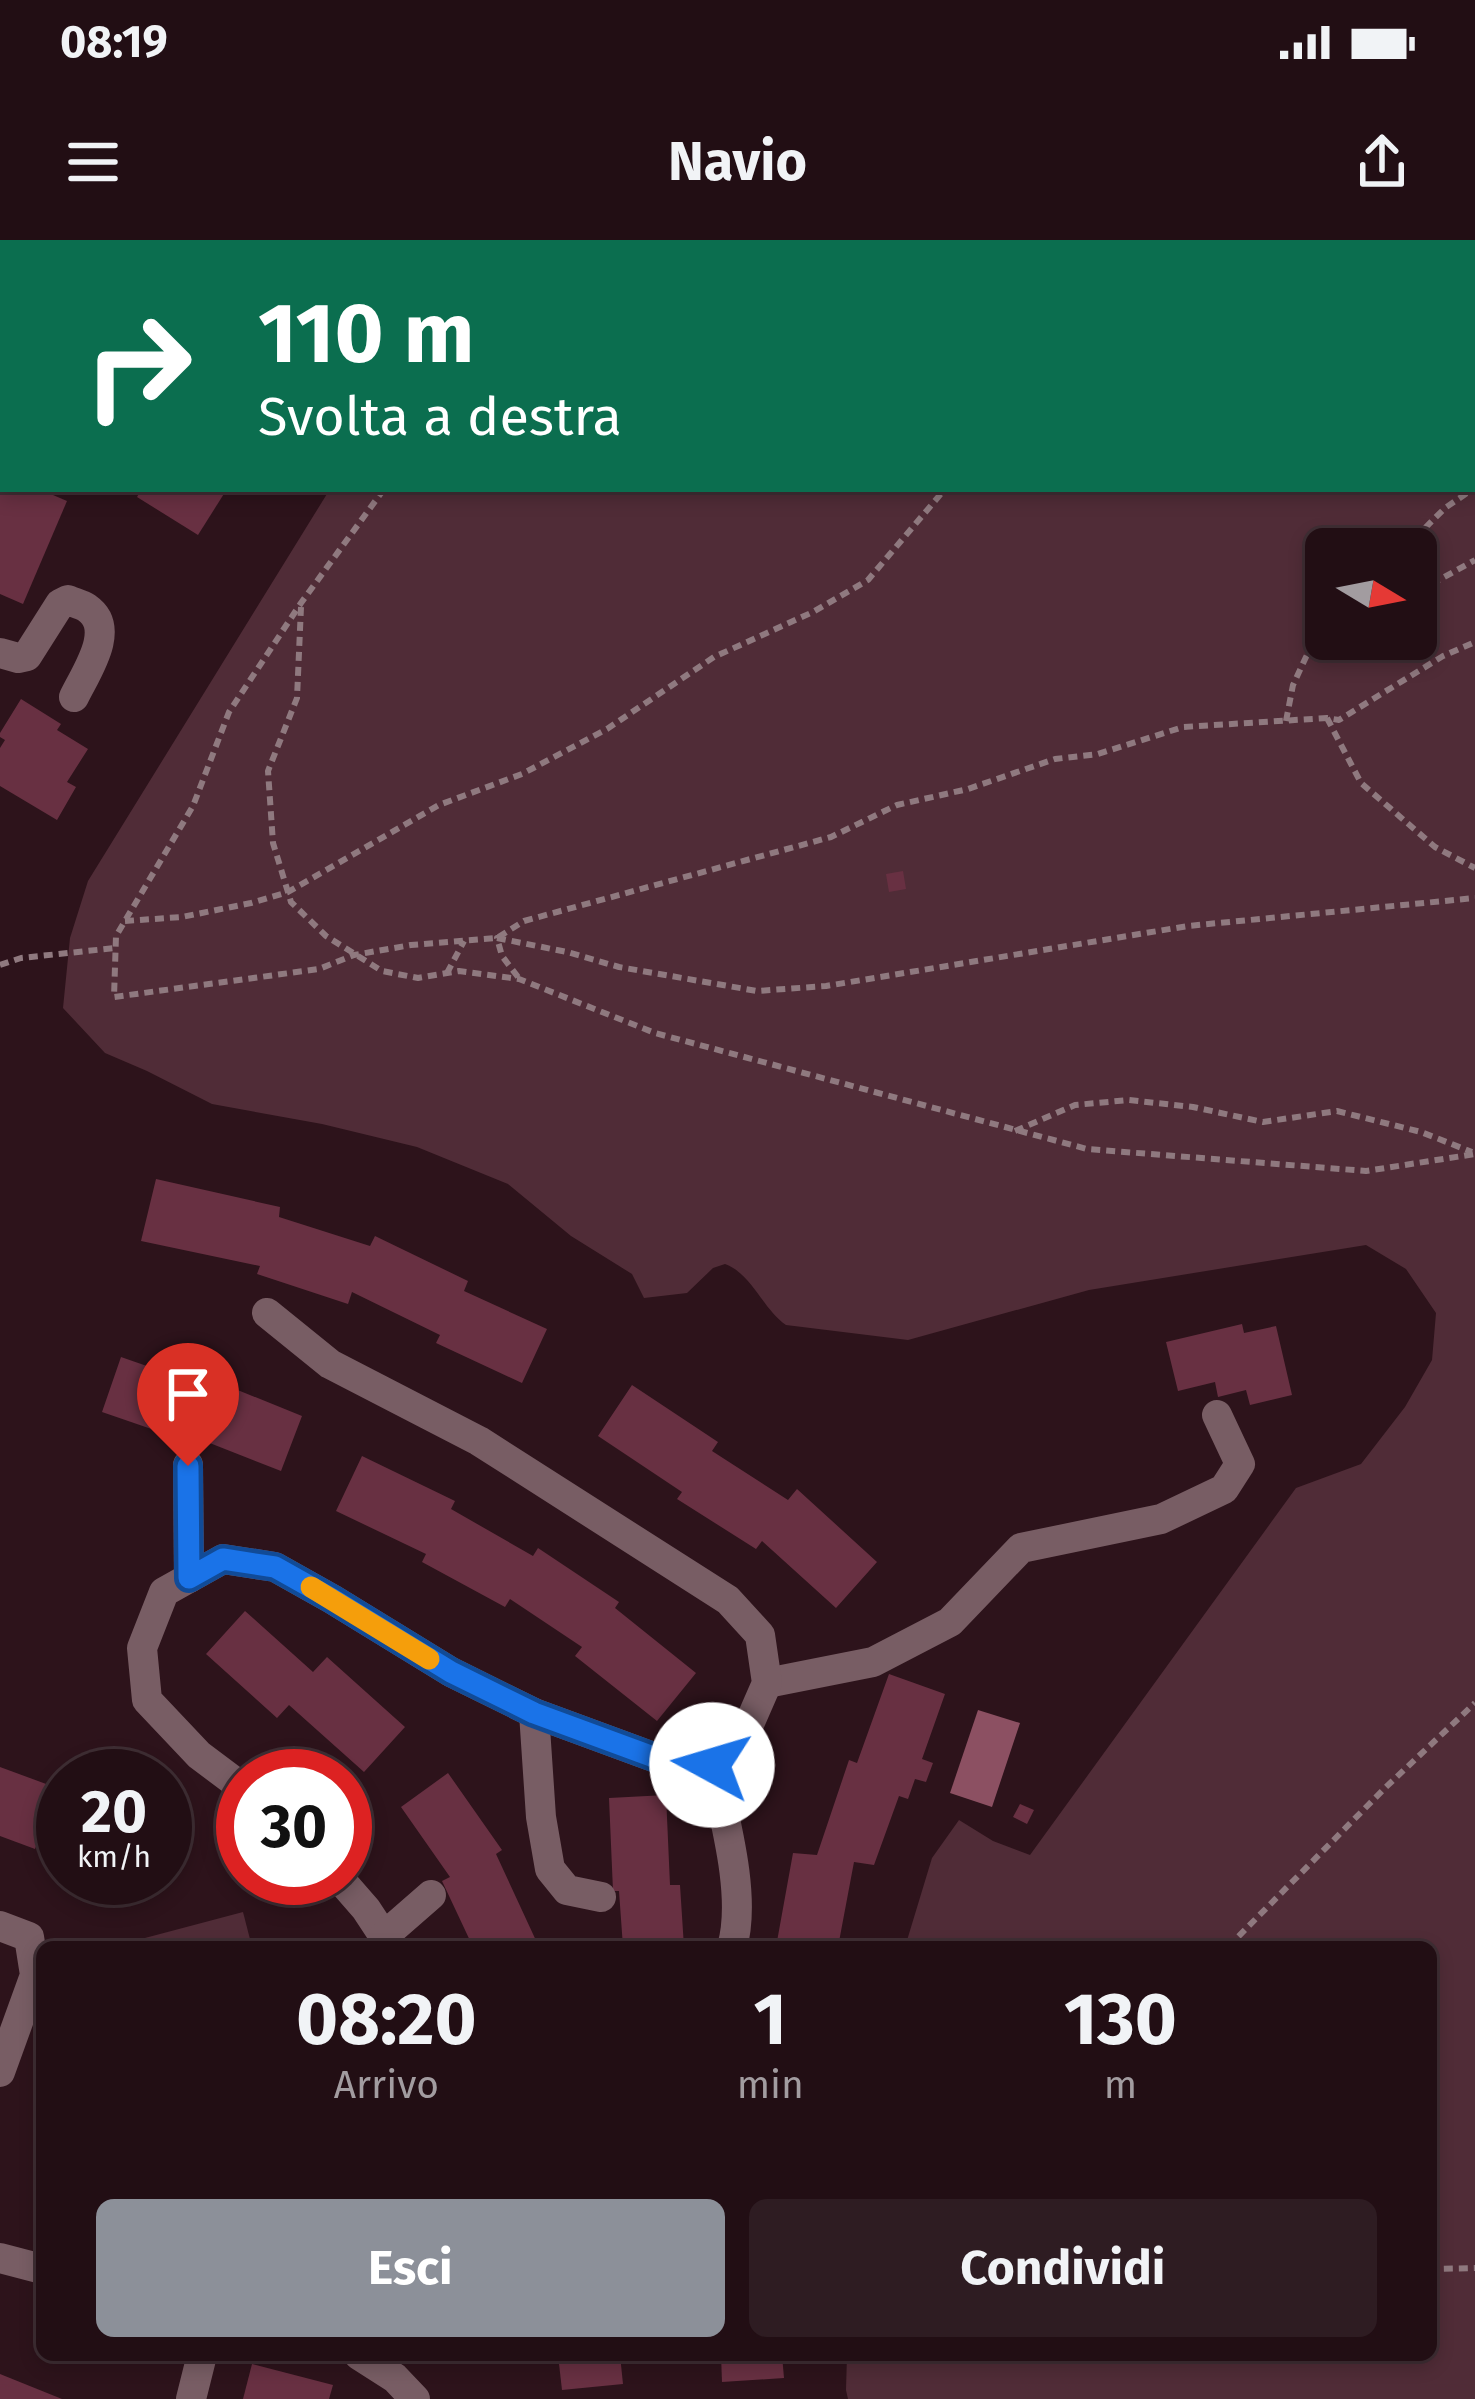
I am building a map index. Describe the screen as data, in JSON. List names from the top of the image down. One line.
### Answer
{"north":"right","page":{"status":"08:19","header":"Navio","turn":["110 m","Svolta a destra"],"speed":"20 km/h","limit":"30","eta":["08:20","Arrivo","1","min","130","m"],"buttons":["Esci","Condividi"]}}
